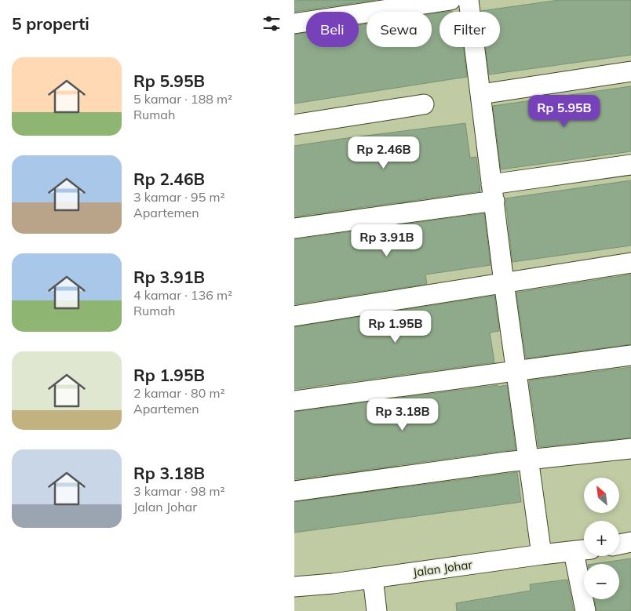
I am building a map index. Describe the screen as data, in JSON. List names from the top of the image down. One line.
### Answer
{"streets":{"street":["Jalan Johar"]},"north":"top left","page":{"heading":"5 properti","chip":["Beli","Sewa","Filter"],"list":[{"name":"Rp 5.95B","note":"5 kamar · 188 m² · Rumah"},{"name":"Rp 2.46B","note":"3 kamar · 95 m² · Apartemen"},{"name":"Rp 3.91B","note":"4 kamar · 136 m² · Rumah"},{"name":"Rp 1.95B","note":"2 kamar · 80 m² · Apartemen"},{"name":"Rp 3.18B","note":"3 kamar · 98 m² · Jalan Johar"}],"price":["Rp 5.95B","Rp 2.46B","Rp 3.91B","Rp 1.95B","Rp 3.18B"],"map_buttons":["+","−"]}}
